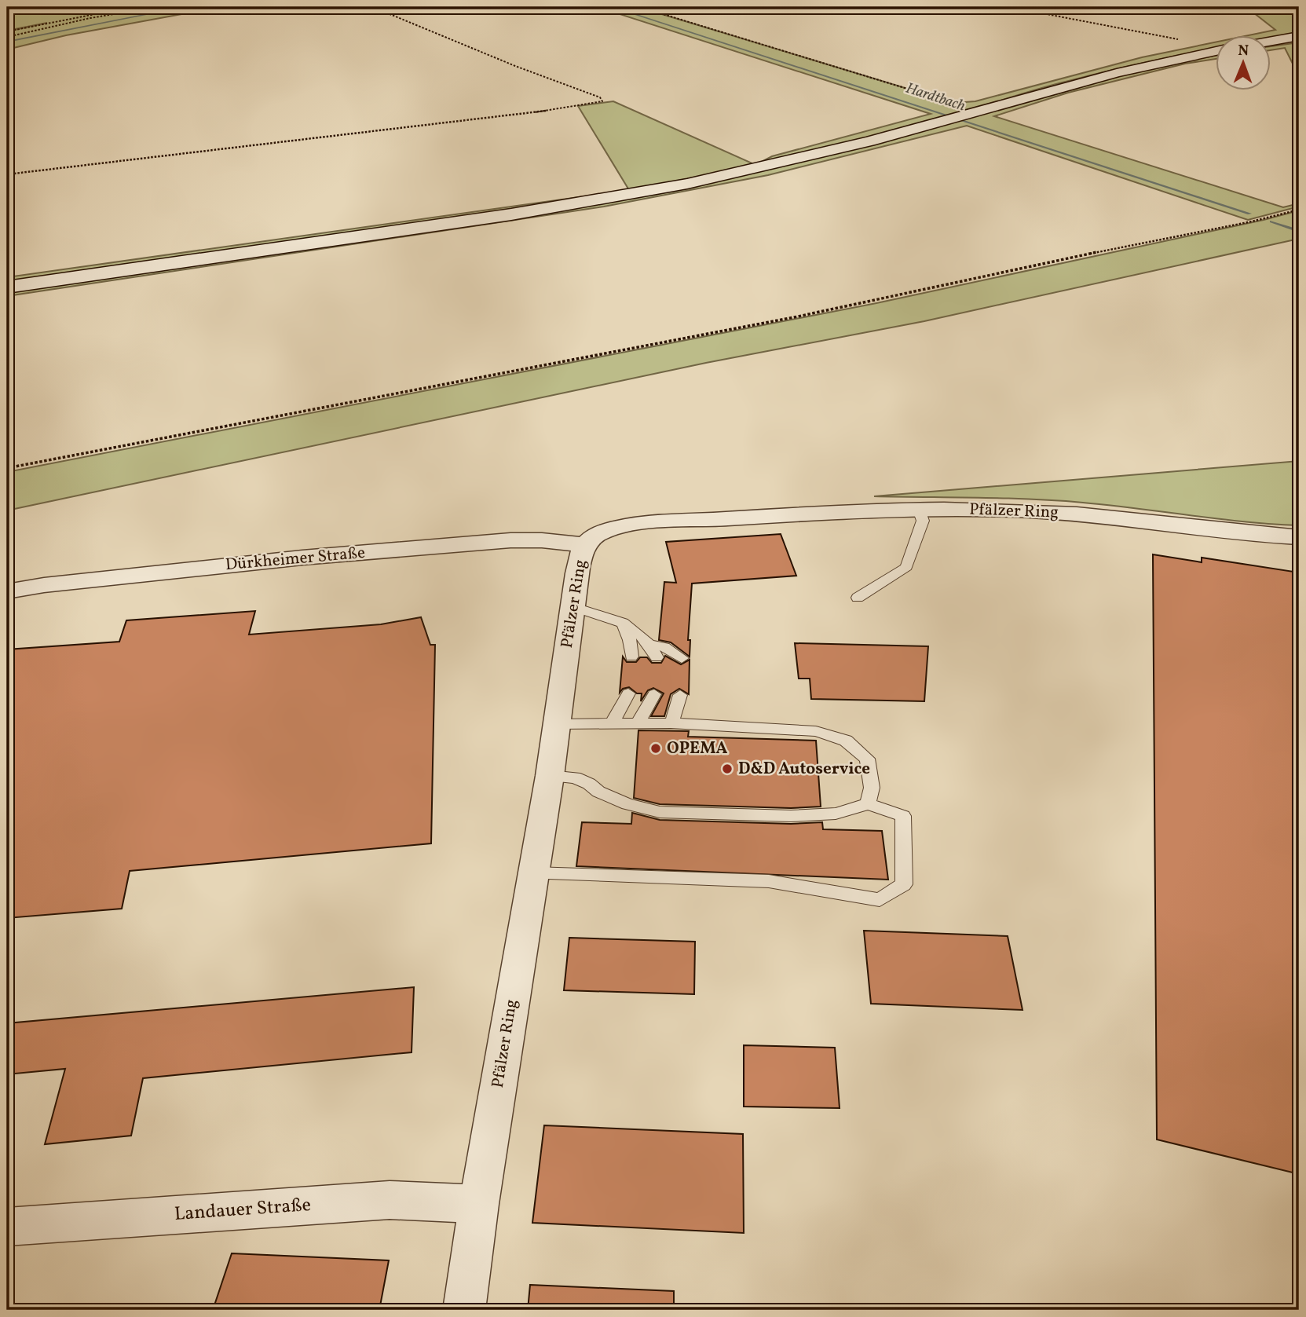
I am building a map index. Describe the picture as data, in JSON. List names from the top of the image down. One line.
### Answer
{"streets":{"street":["Pfälzer Ring","Dürkheimer Straße","Landauer Straße"]},"crossings":[["Pfälzer Ring","Dürkheimer Straße"],["Pfälzer Ring","Landauer Straße"]],"water":["Hardtbach"],"places":["OPEMA","D&D Autoservice"],"north":"top"}
